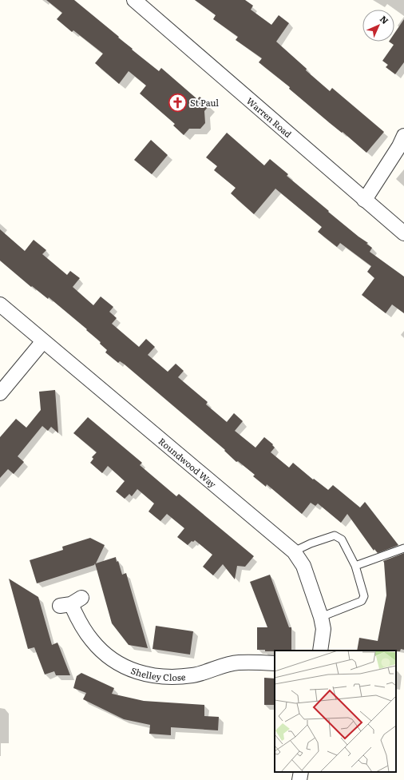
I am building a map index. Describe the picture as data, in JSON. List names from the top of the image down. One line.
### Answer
{"streets":{"street":["Warren Road","Roundwood Way","Shelley Close"]},"places":{"church":["St Paul"]},"north":"top right"}
